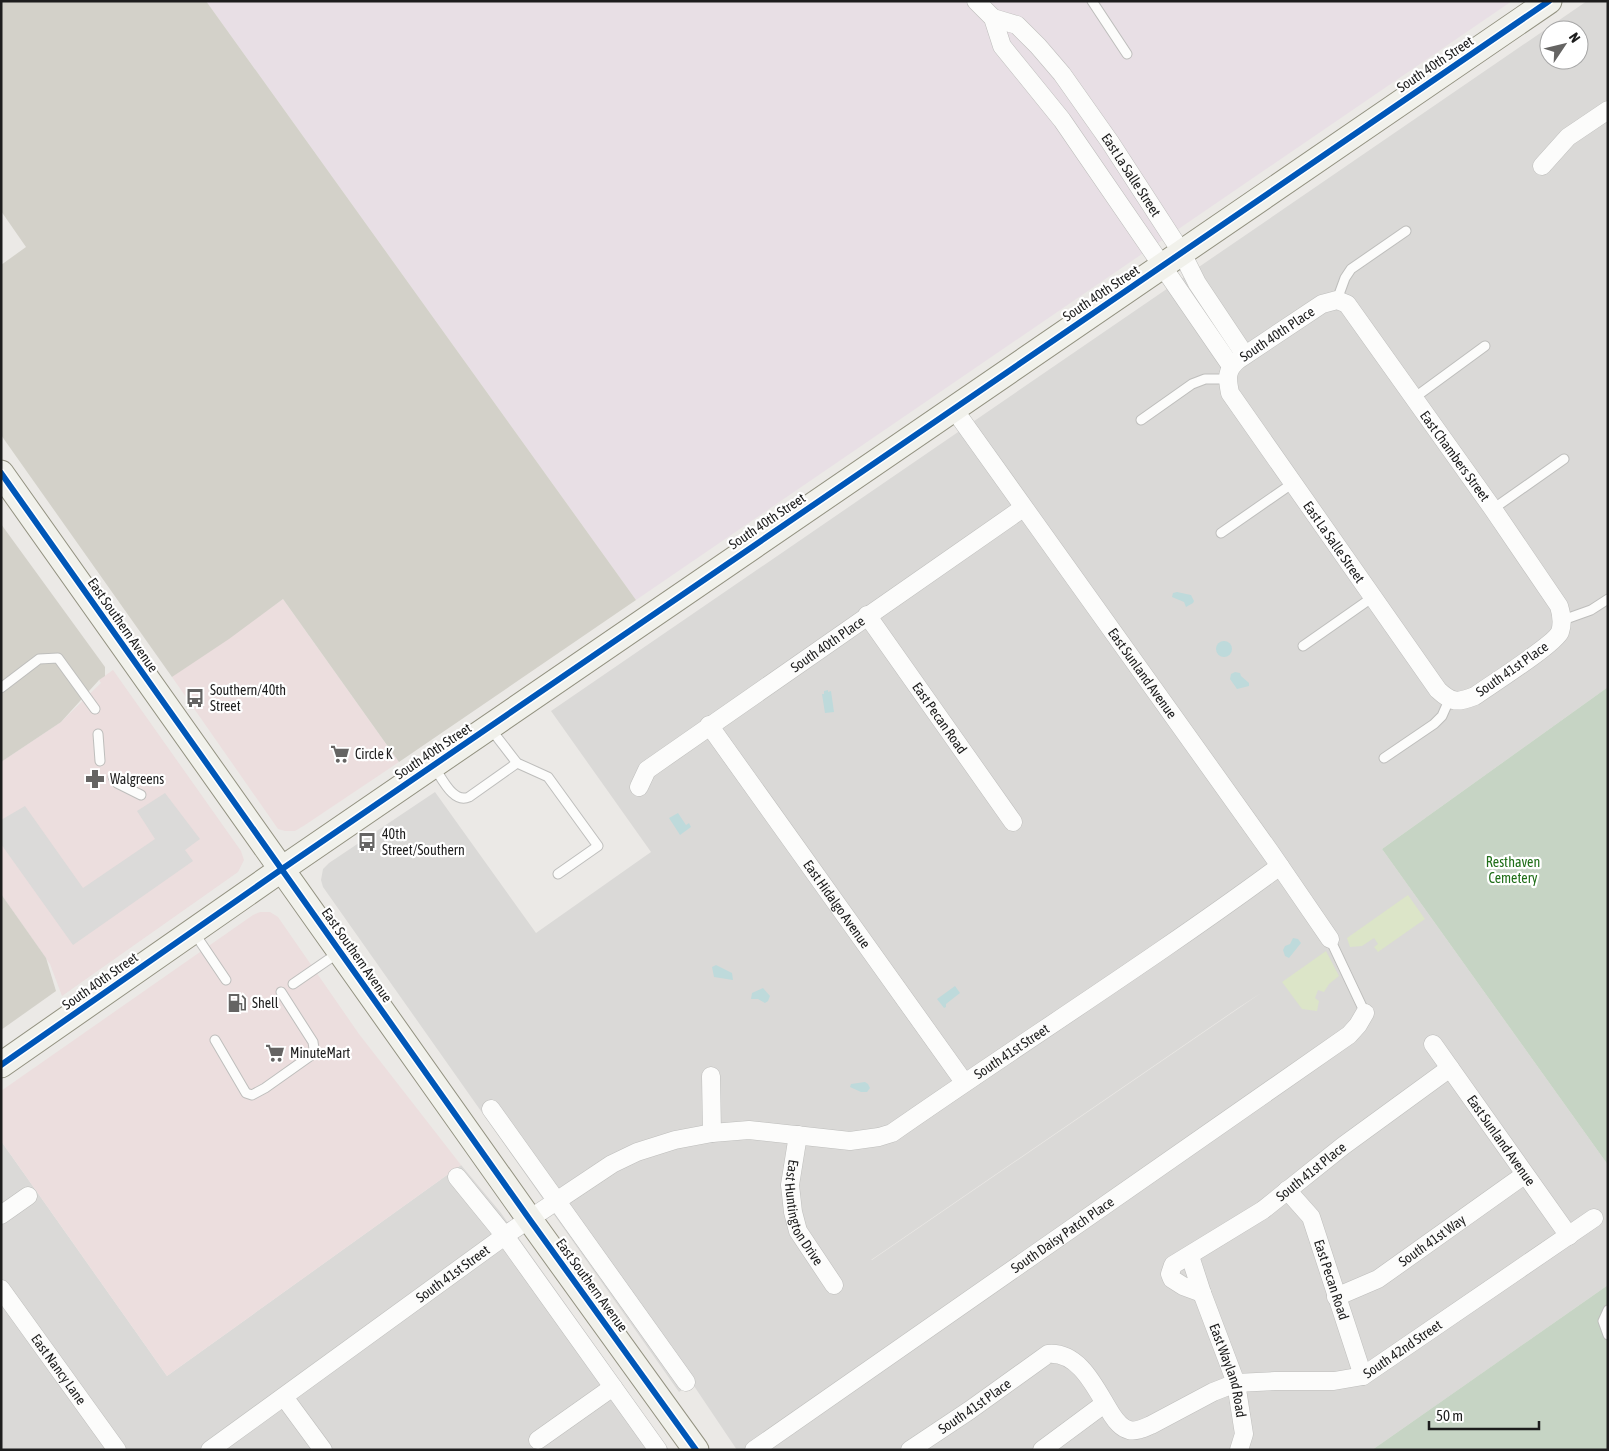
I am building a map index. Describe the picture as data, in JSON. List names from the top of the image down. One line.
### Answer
{"streets":{"main road":["South 40th Street","East Southern Avenue"],"street":["East La Salle Street","South 40th Place","East Chambers Street","South 41st Place","East Sunland Avenue","East Pecan Road","East Hidalgo Avenue","South 41st Street","East Huntington Drive","South Daisy Patch Place","South 41st Way","South 42nd Street","East Nancy Lane","East Wayland Road"]},"crossings":[["South 40th Street","East La Salle Street"],["South 40th Street","East Southern Avenue"],["South 40th Street","East Sunland Avenue"],["East La Salle Street","South 40th Place"],["East La Salle Street","South 41st Place"],["South 40th Place","East Chambers Street"],["South 40th Place","East Sunland Avenue"],["South 40th Place","East Pecan Road"],["South 40th Place","East Hidalgo Avenue"],["East Chambers Street","South 41st Place"],["East Southern Avenue","South 41st Street"],["South 41st Place","East Sunland Avenue"],["South 41st Place","East Pecan Road"],["South 41st Place","South 42nd Street"],["South 41st Place","East Wayland Road"],["East Sunland Avenue","South 41st Street"],["East Sunland Avenue","South 41st Way"],["East Sunland Avenue","South 42nd Street"],["East Pecan Road","South 41st Way"],["East Pecan Road","South 42nd Street"],["East Hidalgo Avenue","South 41st Street"],["South 41st Street","East Huntington Drive"],["South 42nd Street","East Wayland Road"]],"parks":["Resthaven Cemetery"],"places":{"bus stop":["Southern/40th Street","40th Street/Southern"],"supermarket":["Circle K","MinuteMart"],"pharmacy":["Walgreens"],"fuel station":["Shell"]},"scale_bar":"50 m","north":"top right"}
